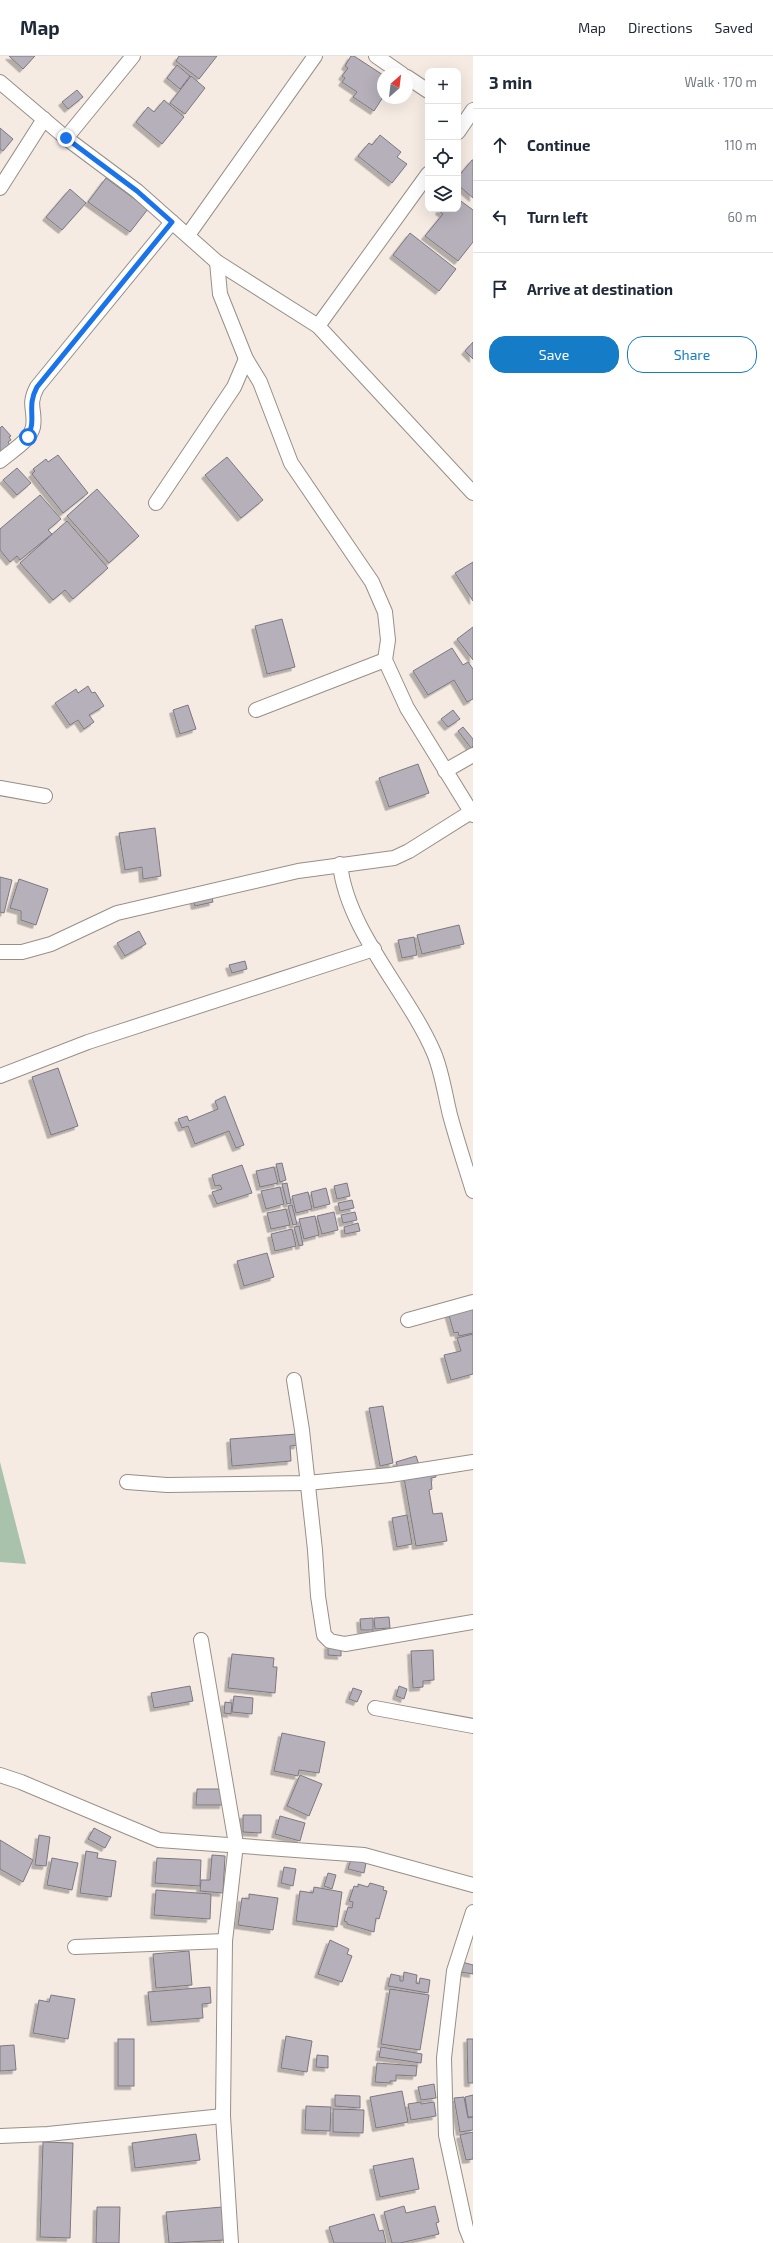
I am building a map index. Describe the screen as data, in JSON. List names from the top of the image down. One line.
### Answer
{"north":"top right","page":{"header":"Map","nav":["Map","Directions","Saved"],"heading":["3 min","Walk · 170 m"],"map_buttons":["+","−"],"list":[["Continue","110 m"],["Turn left","60 m"],"Arrive at destination"],"buttons":["Save","Share"]}}
